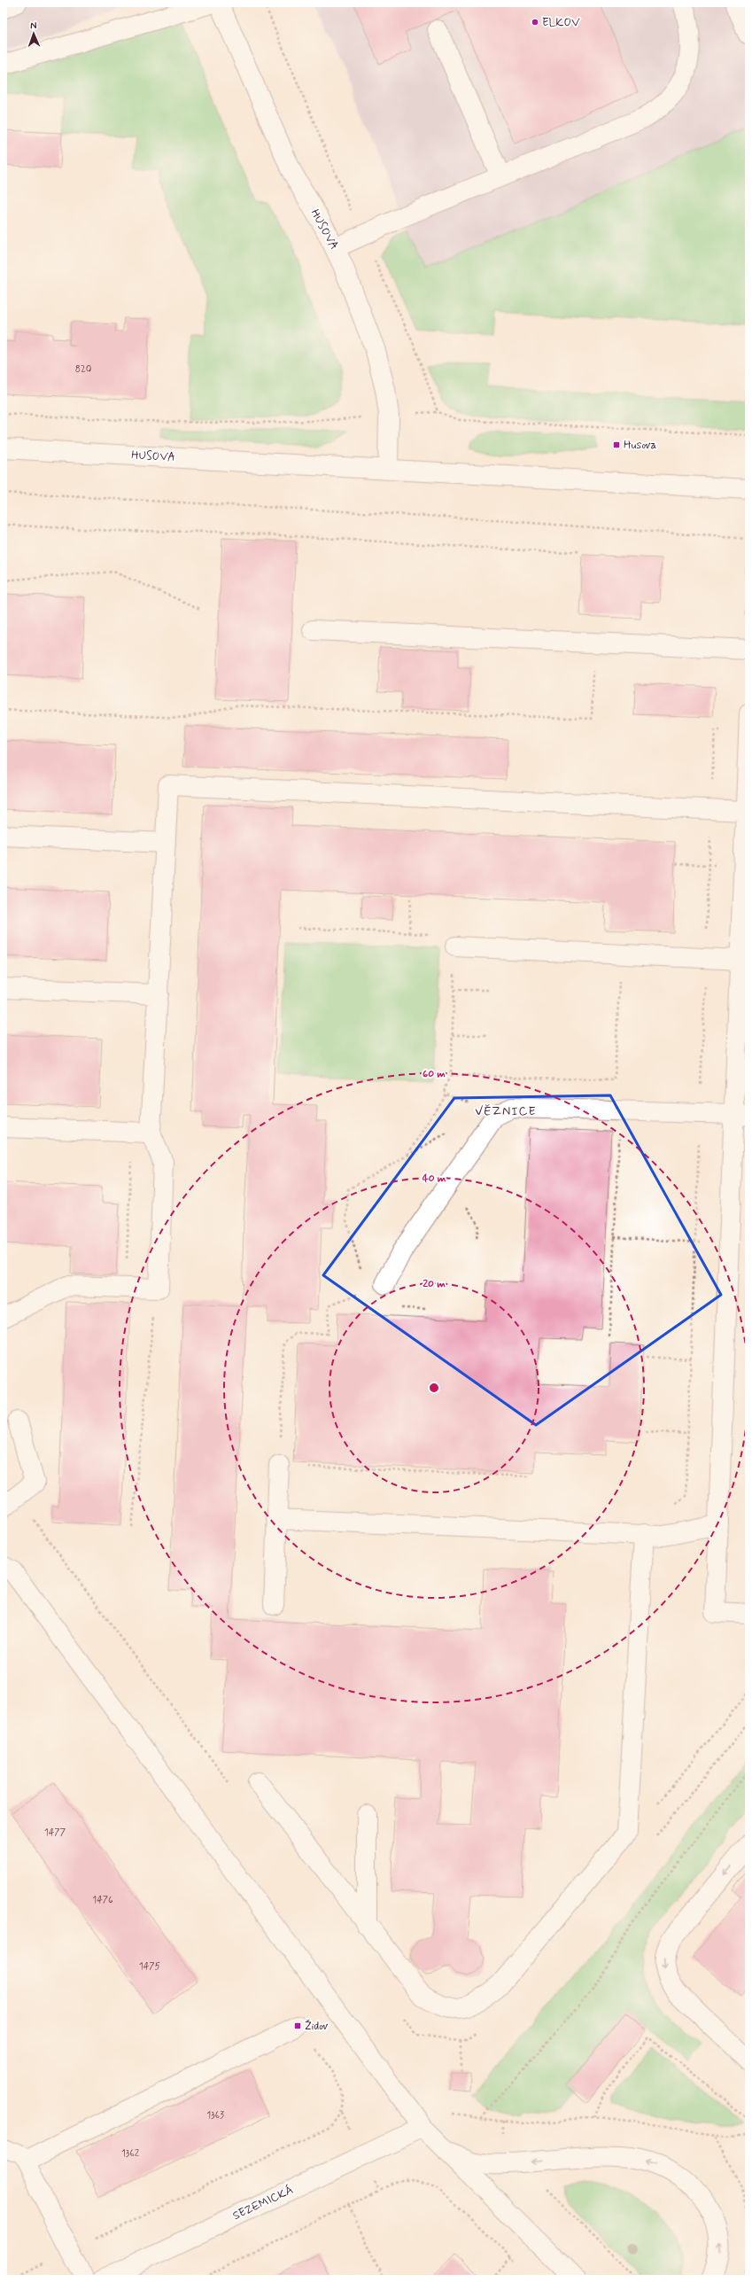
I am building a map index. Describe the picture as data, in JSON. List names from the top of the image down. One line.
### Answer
{"streets":{"street":["HUSOVA","SEZEMICKÁ"]},"districts":["VĚZNICE"],"places":{"other":["ELKOV"],"transit":["Husova","Židov"]},"house_numbers":["820","1477","1476","1475","1363","1362"],"north":"top","rings":["60 m","40 m","20 m"]}
